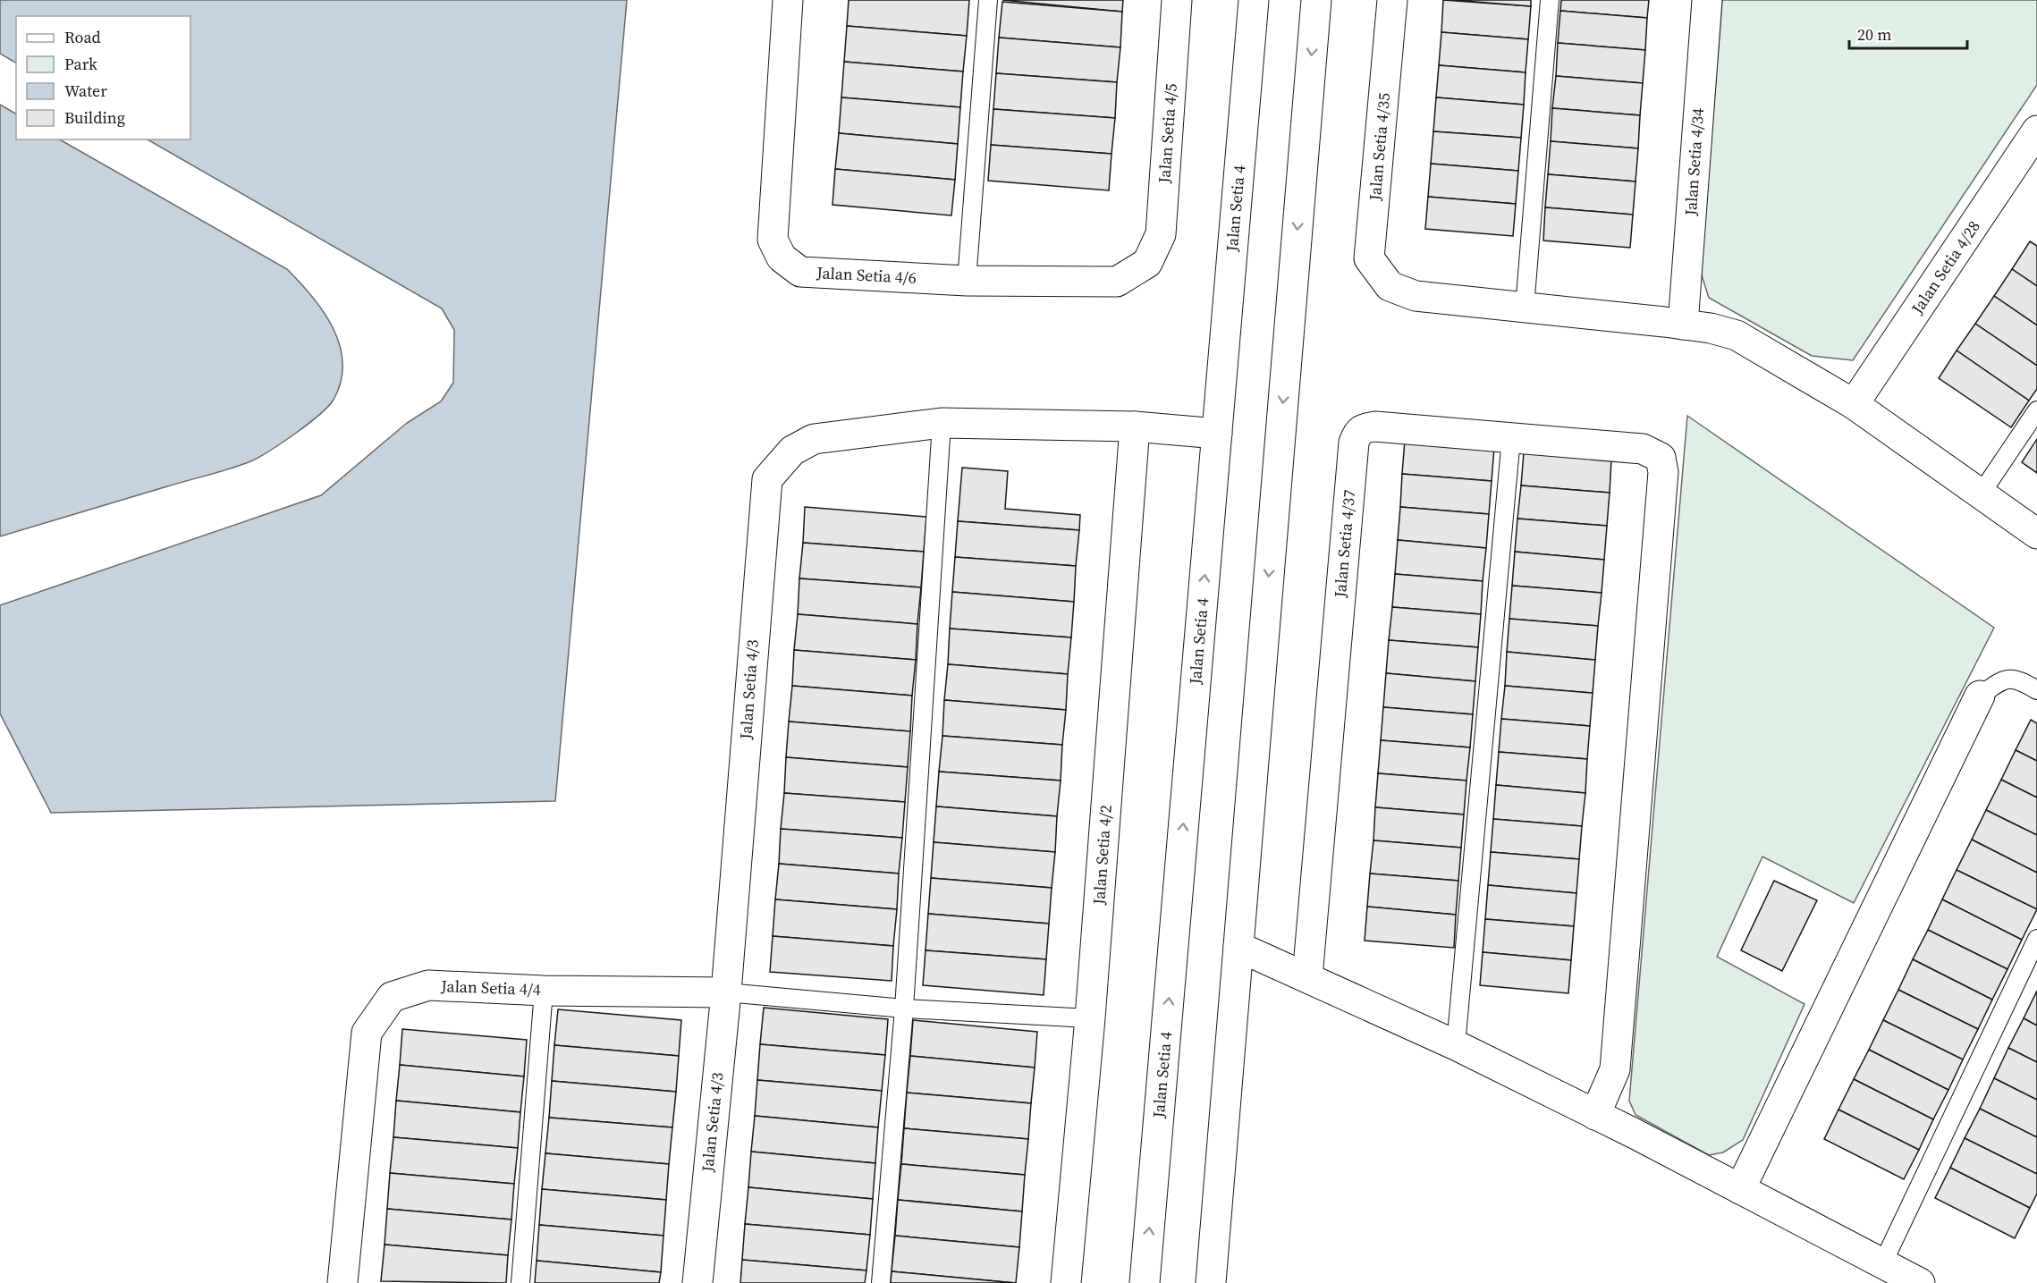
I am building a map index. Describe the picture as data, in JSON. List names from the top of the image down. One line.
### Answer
{"streets":{"street":["Jalan Setia 4/5","Jalan Setia 4/35","Jalan Setia 4/34","Jalan Setia 4","Jalan Setia 4/28","Jalan Setia 4/6","Jalan Setia 4/37","Jalan Setia 4/3","Jalan Setia 4/2","Jalan Setia 4/4"]},"crossings":[["Jalan Setia 4/5","Jalan Setia 4/6"],["Jalan Setia 4","Jalan Setia 4/3"],["Jalan Setia 4/3","Jalan Setia 4/2"],["Jalan Setia 4/3","Jalan Setia 4/4"]],"legend":["Road","Park","Water","Building"],"scale_bar":"20 m"}
